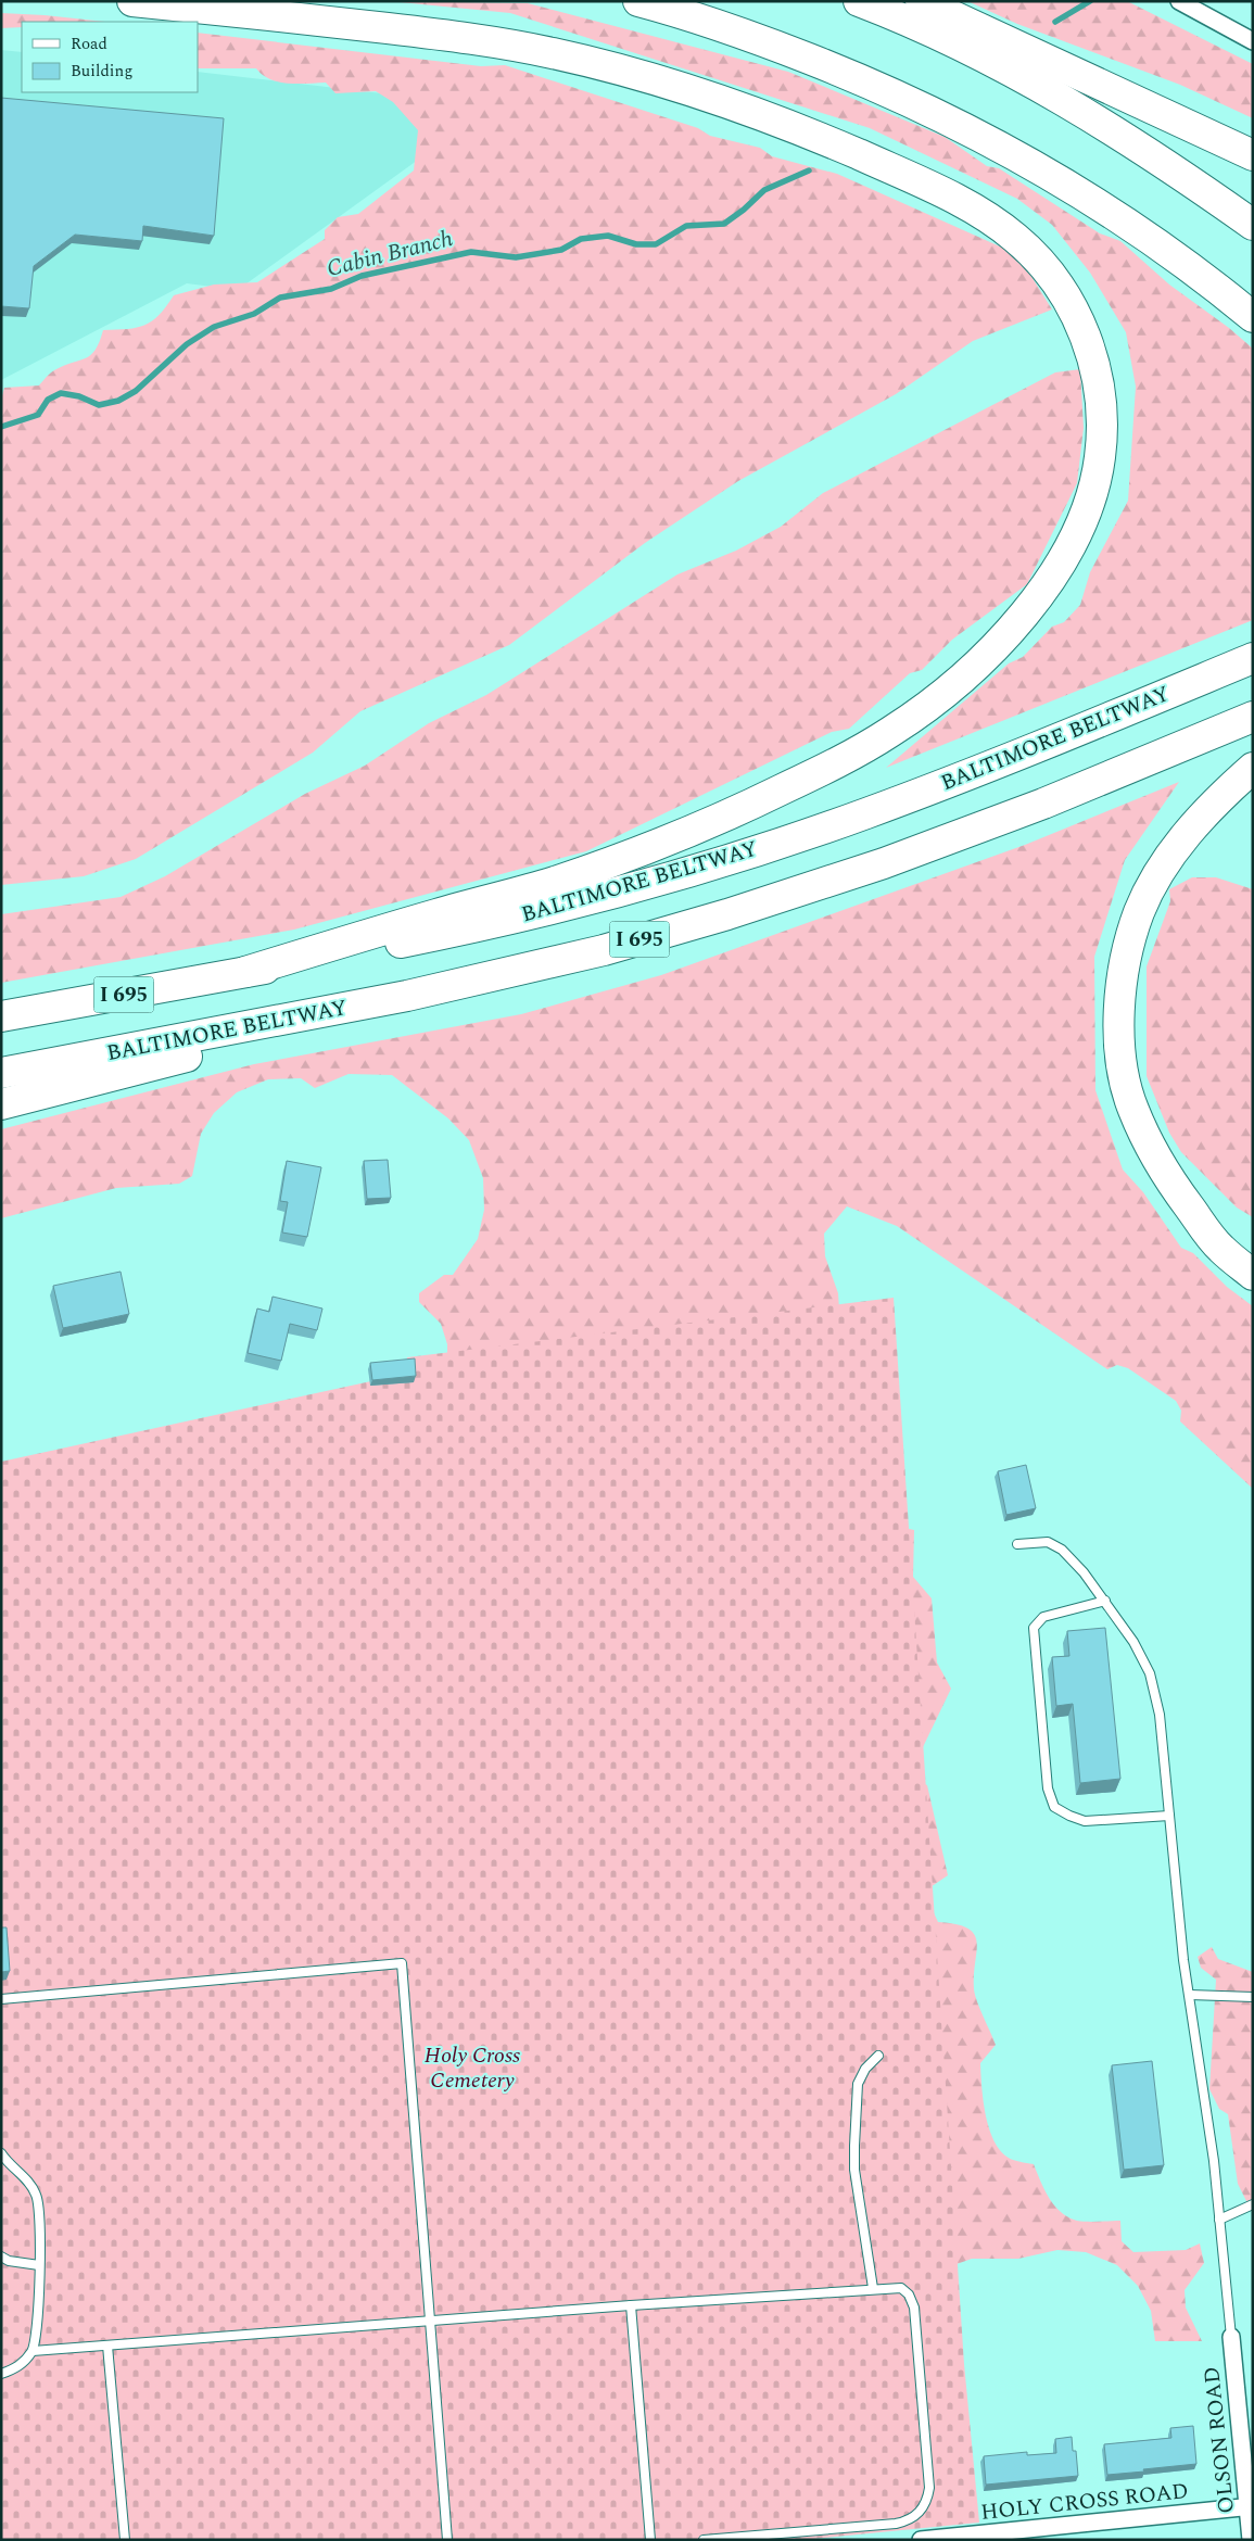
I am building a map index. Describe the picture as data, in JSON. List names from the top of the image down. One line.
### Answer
{"streets":{"highway":["BALTIMORE BELTWAY","I 695"],"street":["OLSON ROAD","HOLY CROSS ROAD"]},"crossings":[["OLSON ROAD","HOLY CROSS ROAD"]],"water":["Cabin Branch"],"parks":["Holy Cross Cemetery"],"legend":["Road","Building"]}
